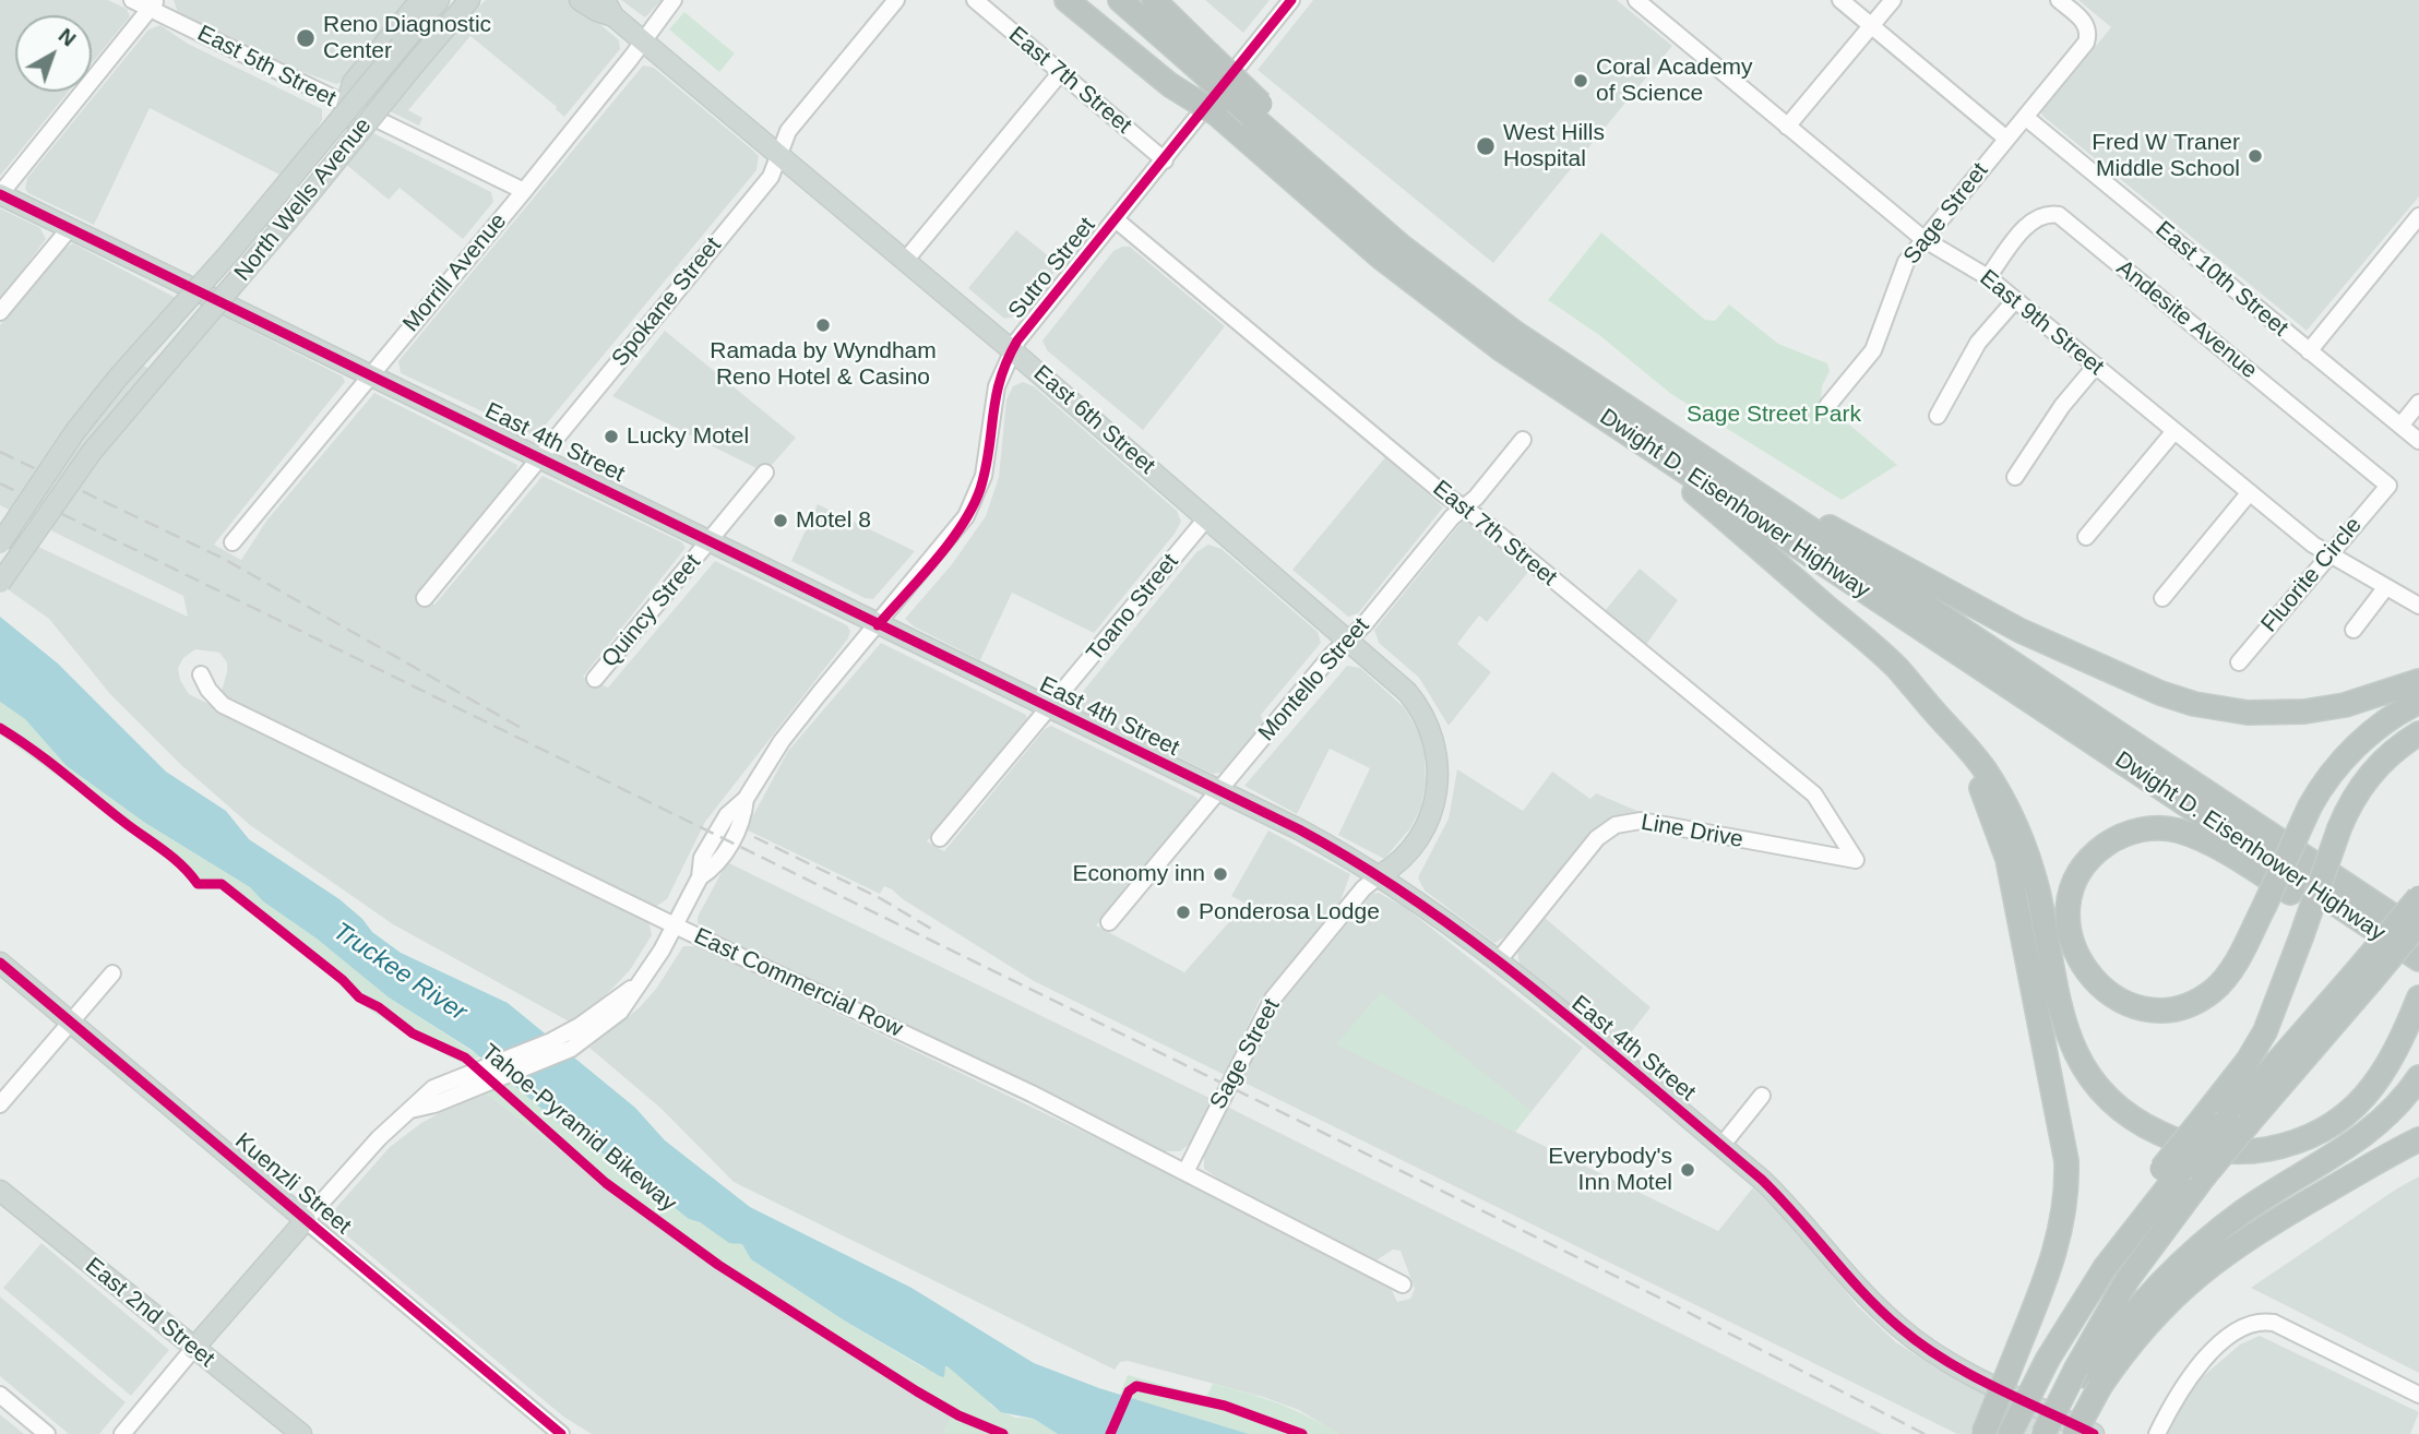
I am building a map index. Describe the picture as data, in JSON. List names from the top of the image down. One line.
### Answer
{"streets":{"highway":["Dwight D. Eisenhower Highway"],"main road":["North Wells Avenue","East 6th Street","East 4th Street","Kuenzli Street","East 2nd Street"],"street":["East 5th Street","East 7th Street","Sage Street","Sutro Street","Morrill Avenue","East 10th Street","Spokane Street","Andesite Avenue","East 9th Street","Fluorite Circle","Toano Street","Quincy Street","Montello Street","Line Drive","East Commercial Row"],"cycle path":["Tahoe-Pyramid Bikeway"]},"crossings":[["East 5th Street","Morrill Avenue"],["East 7th Street","Sutro Street"],["East 7th Street","Montello Street"],["East 7th Street","Line Drive"],["Sage Street","East 10th Street"],["Sage Street","East 9th Street"],["Sage Street","East 6th Street"],["Sage Street","East 4th Street"],["Sage Street","East Commercial Row"],["Sutro Street","East 6th Street"],["Sutro Street","East 4th Street"],["Sutro Street","East Commercial Row"],["Sutro Street","Kuenzli Street"],["Morrill Avenue","East 6th Street"],["Morrill Avenue","East 4th Street"],["Spokane Street","East 6th Street"],["Spokane Street","East 4th Street"],["Andesite Avenue","East 9th Street"],["Andesite Avenue","Fluorite Circle"],["East 9th Street","Fluorite Circle"],["East 6th Street","East 4th Street"],["East 6th Street","Toano Street"],["East 6th Street","Montello Street"],["East 4th Street","Toano Street"],["East 4th Street","Quincy Street"],["East 4th Street","Montello Street"],["East 4th Street","Line Drive"]],"water":["Truckee River"],"parks":["Sage Street Park"],"places":["Reno Diagnostic Center","Coral Academy of Science","West Hills Hospital","Fred W Traner Middle School","Ramada by Wyndham Reno Hotel & Casino","Lucky Motel","Motel 8","Economy inn","Ponderosa Lodge","Everybody's Inn Motel"],"north":"top right"}
